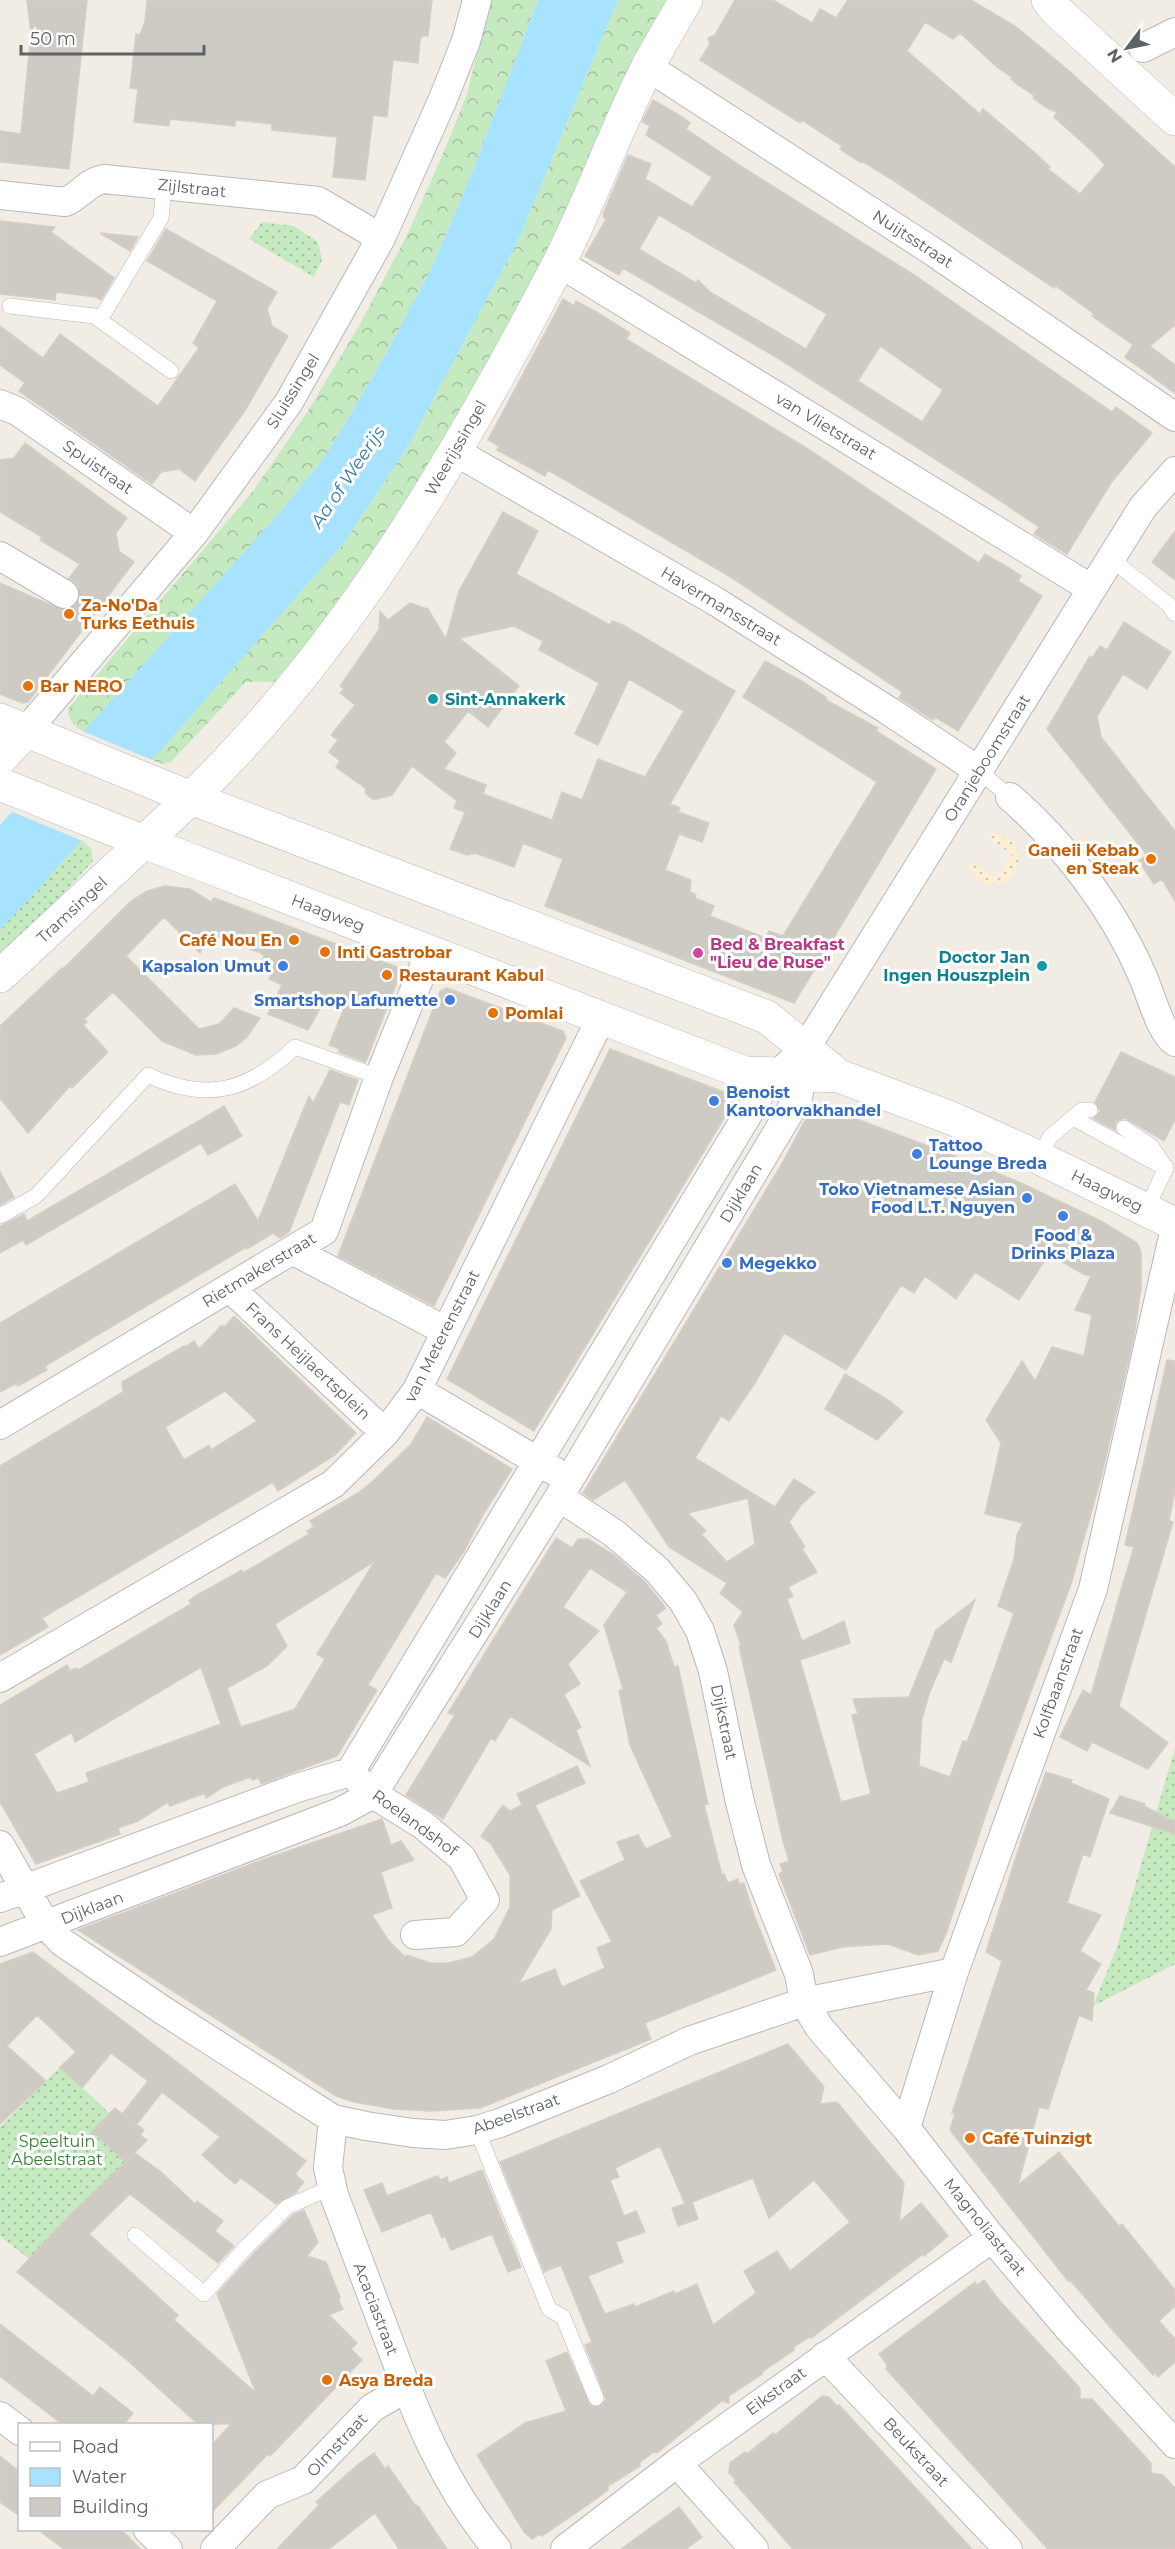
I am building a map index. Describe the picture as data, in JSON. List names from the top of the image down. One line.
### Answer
{"streets":{"main road":["Weerijssingel","Tramsingel","Haagweg"],"street":["Zijlstraat","Nuijtsstraat","Sluissingel","van Vlietstraat","Spuistraat","Havermansstraat","Oranjeboomstraat","Dijklaan","Rietmakerstraat","van Meterenstraat","Frans Heijlaertsplein","Kolfbaanstraat","Dijkstraat","Roelandshof","Abeelstraat","Magnoliastraat","Acaciastraat","Eikstraat","Olmstraat","Beukstraat"]},"crossings":[["Zijlstraat","Sluissingel"],["Nuijtsstraat","Weerijssingel"],["Sluissingel","Spuistraat"],["Sluissingel","Haagweg"],["van Vlietstraat","Weerijssingel"],["van Vlietstraat","Oranjeboomstraat"],["Weerijssingel","Havermansstraat"],["Weerijssingel","Tramsingel"],["Weerijssingel","Haagweg"],["Havermansstraat","Oranjeboomstraat"],["Oranjeboomstraat","Haagweg"],["Oranjeboomstraat","Dijklaan"],["Tramsingel","Haagweg"],["Haagweg","Dijklaan"],["Haagweg","Rietmakerstraat"],["Haagweg","van Meterenstraat"],["Haagweg","Kolfbaanstraat"],["Dijklaan","Dijkstraat"],["Dijklaan","Roelandshof"],["Dijklaan","Abeelstraat"],["Rietmakerstraat","Frans Heijlaertsplein"],["van Meterenstraat","Frans Heijlaertsplein"],["van Meterenstraat","Dijkstraat"],["Kolfbaanstraat","Abeelstraat"],["Kolfbaanstraat","Magnoliastraat"],["Dijkstraat","Abeelstraat"],["Dijkstraat","Magnoliastraat"],["Abeelstraat","Magnoliastraat"],["Abeelstraat","Acaciastraat"],["Magnoliastraat","Eikstraat"],["Acaciastraat","Olmstraat"],["Eikstraat","Beukstraat"]],"water":["Aa of Weerijs"],"parks":["Speeltuin Abeelstraat"],"places":["Za-No'Da Turks Eethuis","Bar NERO","Sint-Annakerk","Ganeii Kebab en Steak","Café Nou En","Inti Gastrobar","Bed & Breakfast \"Lieu de Ruse\"","Kapsalon Umut","Doctor Jan Ingen Houszplein","Restaurant Kabul","Smartshop Lafumette","Pomlai","Benoist Kantoorvakhandel","Tattoo Lounge Breda","Toko Vietnamese Asian Food L.T. Nguyen","Food & Drinks Plaza","Megekko","Café Tuinzigt","Asya Breda"],"legend":["Road","Water","Building"],"scale_bar":"50 m","north":"bottom left"}
